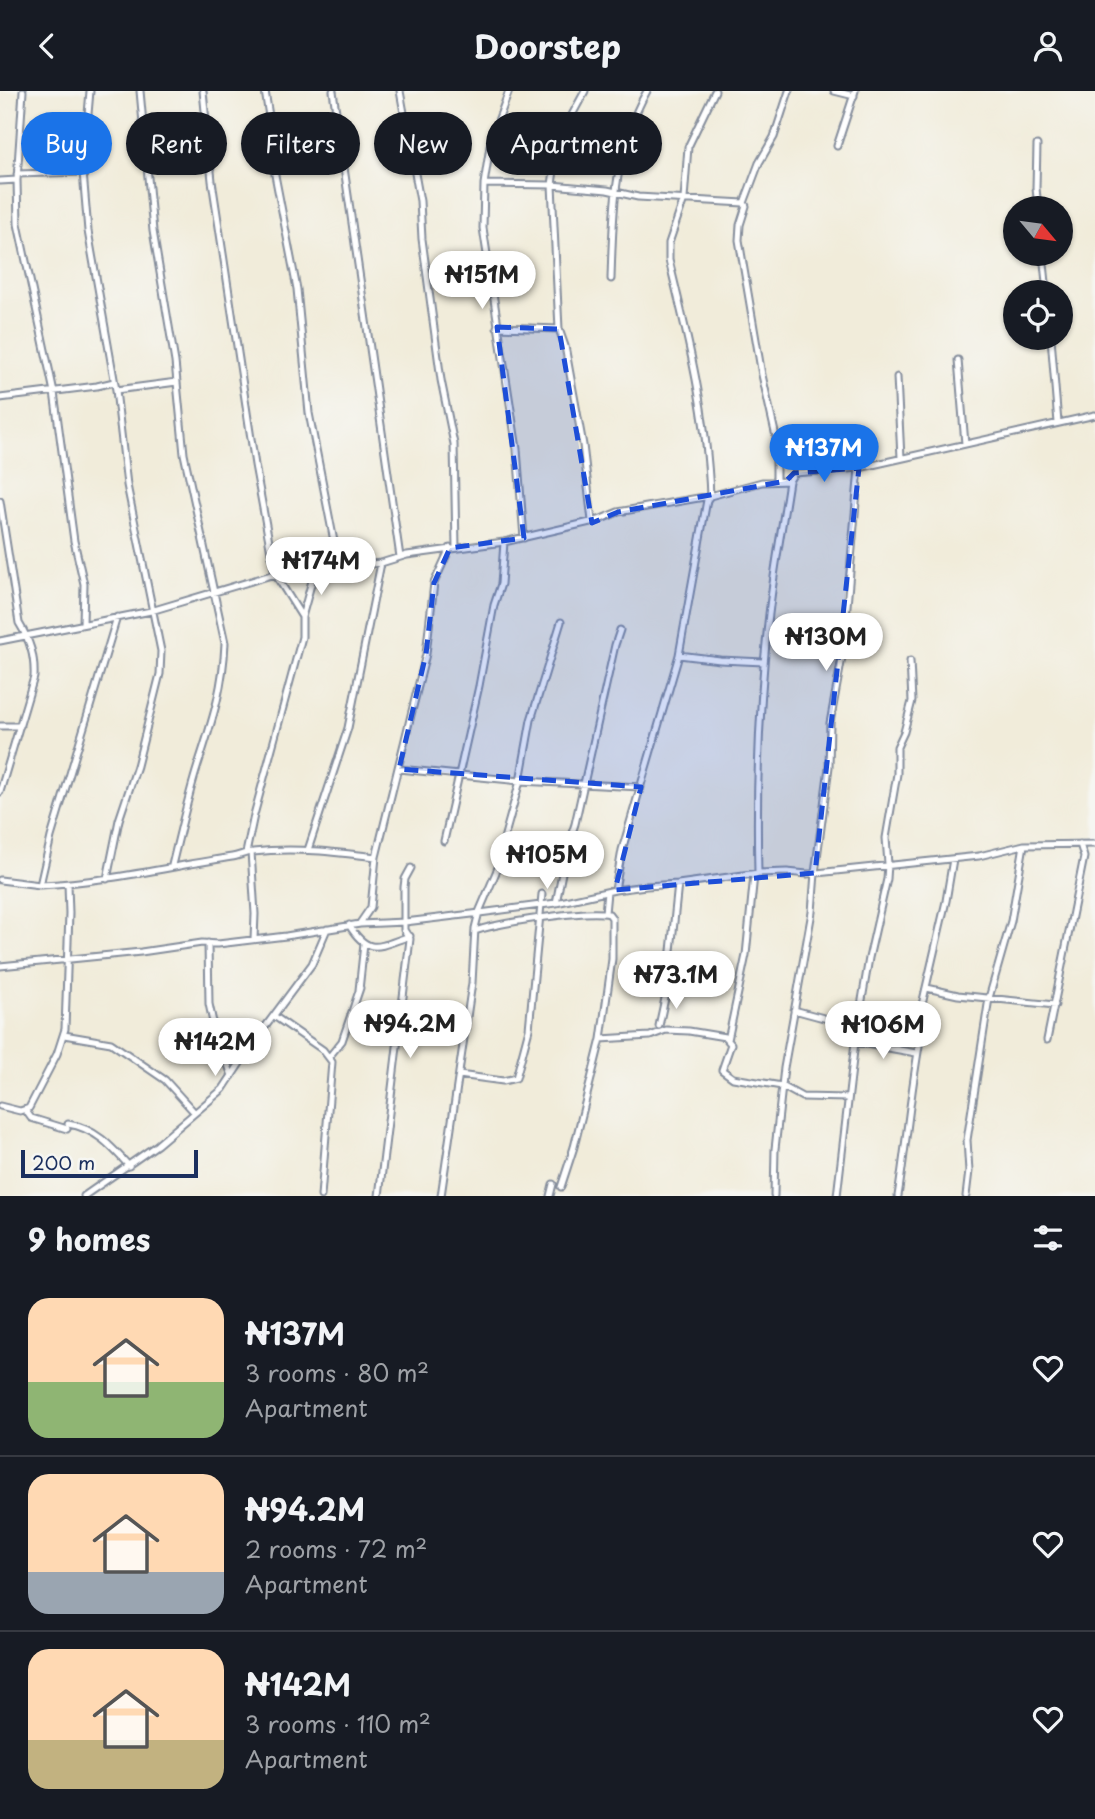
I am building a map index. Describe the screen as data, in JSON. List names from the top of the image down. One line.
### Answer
{"scale_bar":"200 m","north":"bottom right","page":{"header":"Doorstep","chip":["Buy","Rent","Filters","New","Apartment"],"price":["₦151M","₦137M","₦174M","₦130M","₦105M","₦73.1M","₦94.2M","₦106M","₦142M"],"scale":"200 m","heading":"9 homes","list":[{"name":"₦137M","note":"3 rooms · 80 m² · Apartment"},{"name":"₦94.2M","note":"2 rooms · 72 m² · Apartment"},{"name":"₦142M","note":"3 rooms · 110 m² · Apartment"}]}}
